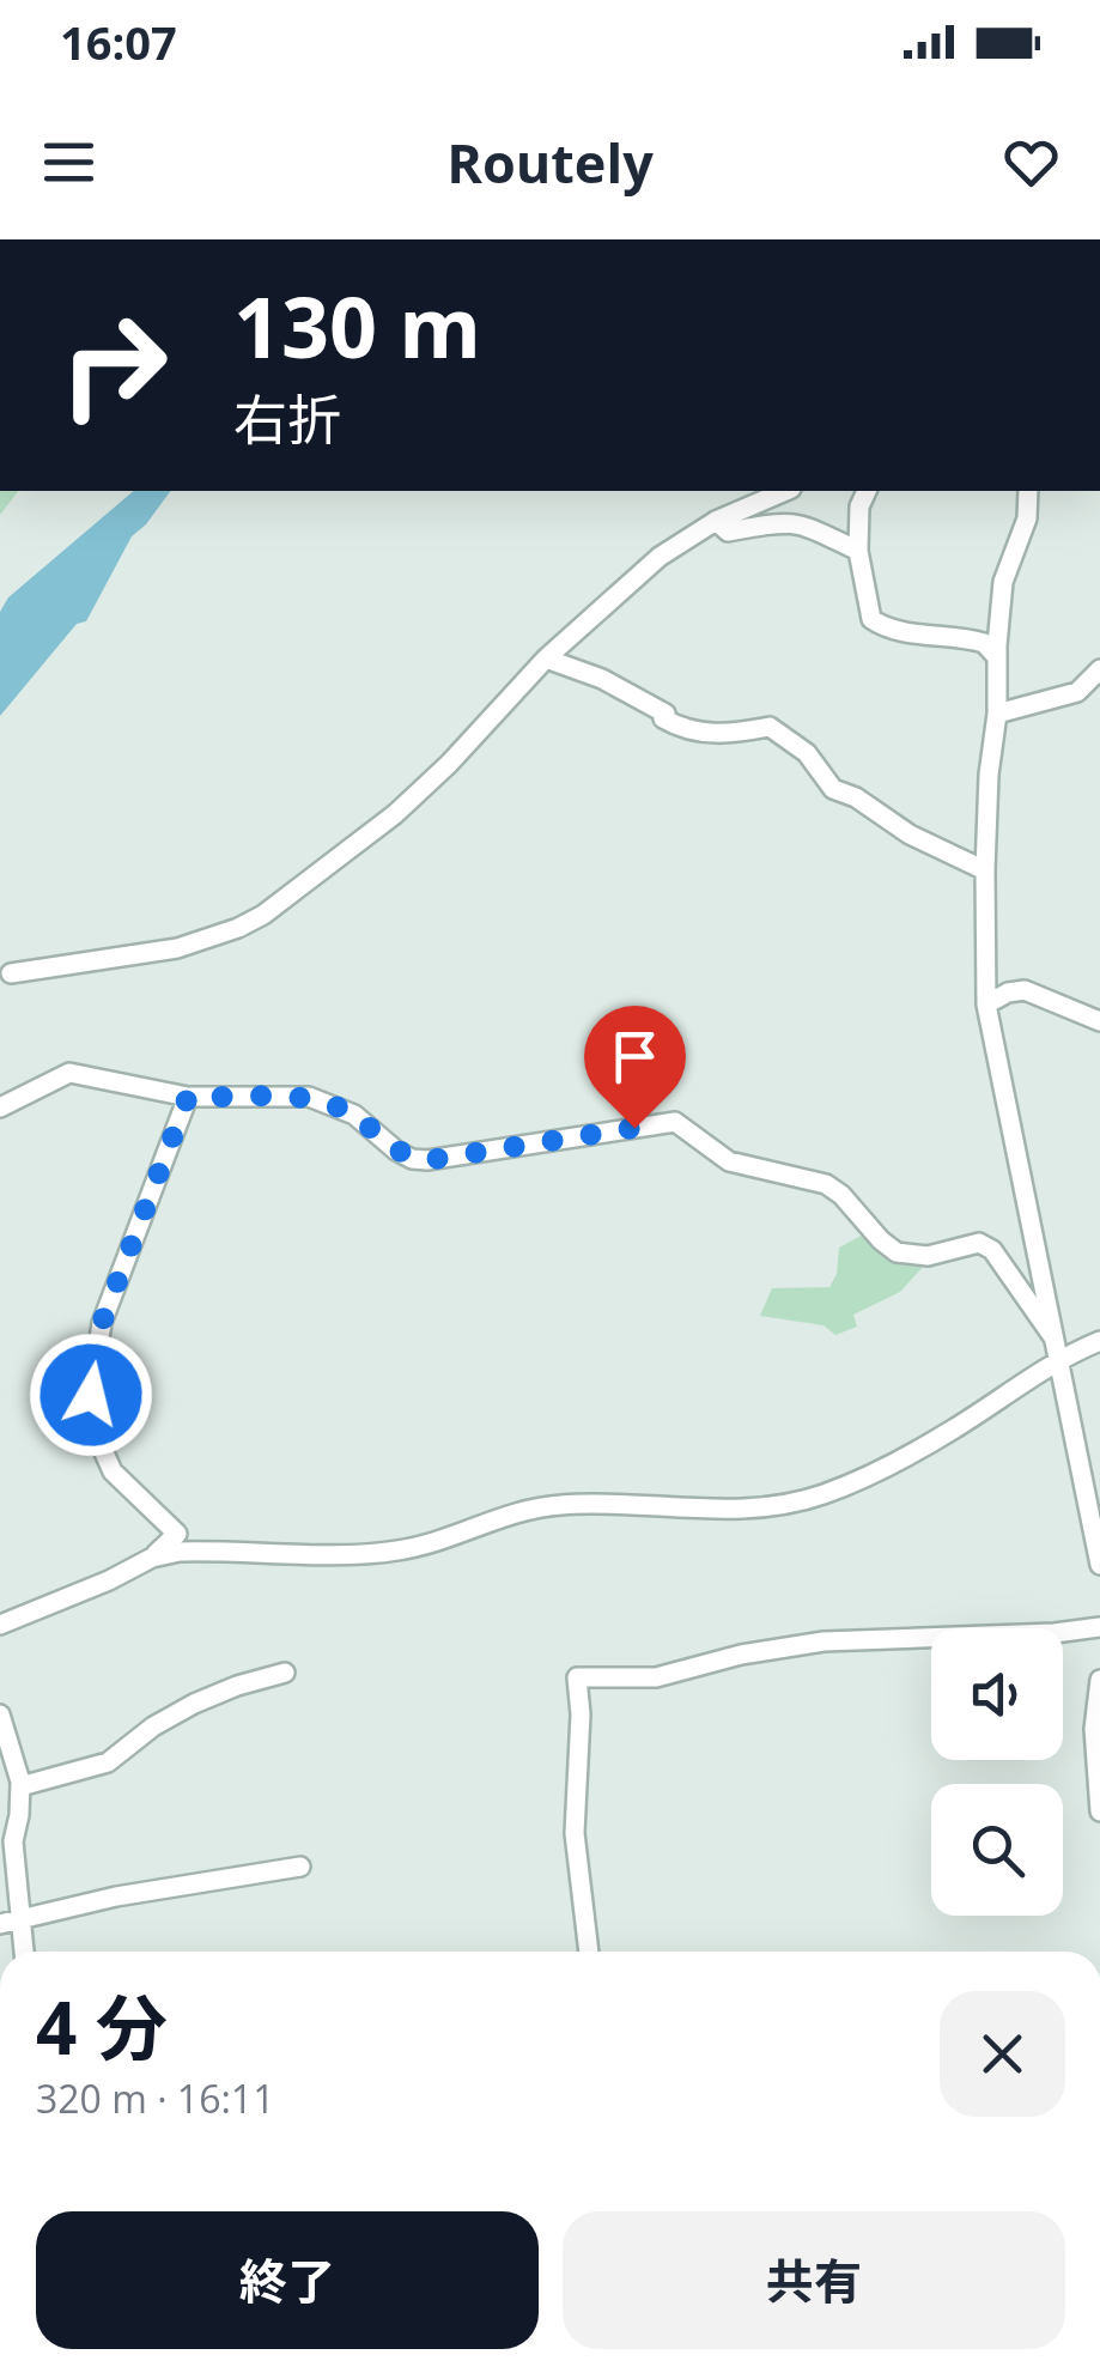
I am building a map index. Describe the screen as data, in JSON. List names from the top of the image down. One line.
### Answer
{"page":{"status":"16:07","header":"Routely","turn":["130 m","右折"],"heading":["4 分","320 m · 16:11"],"buttons":["終了","共有"]}}
